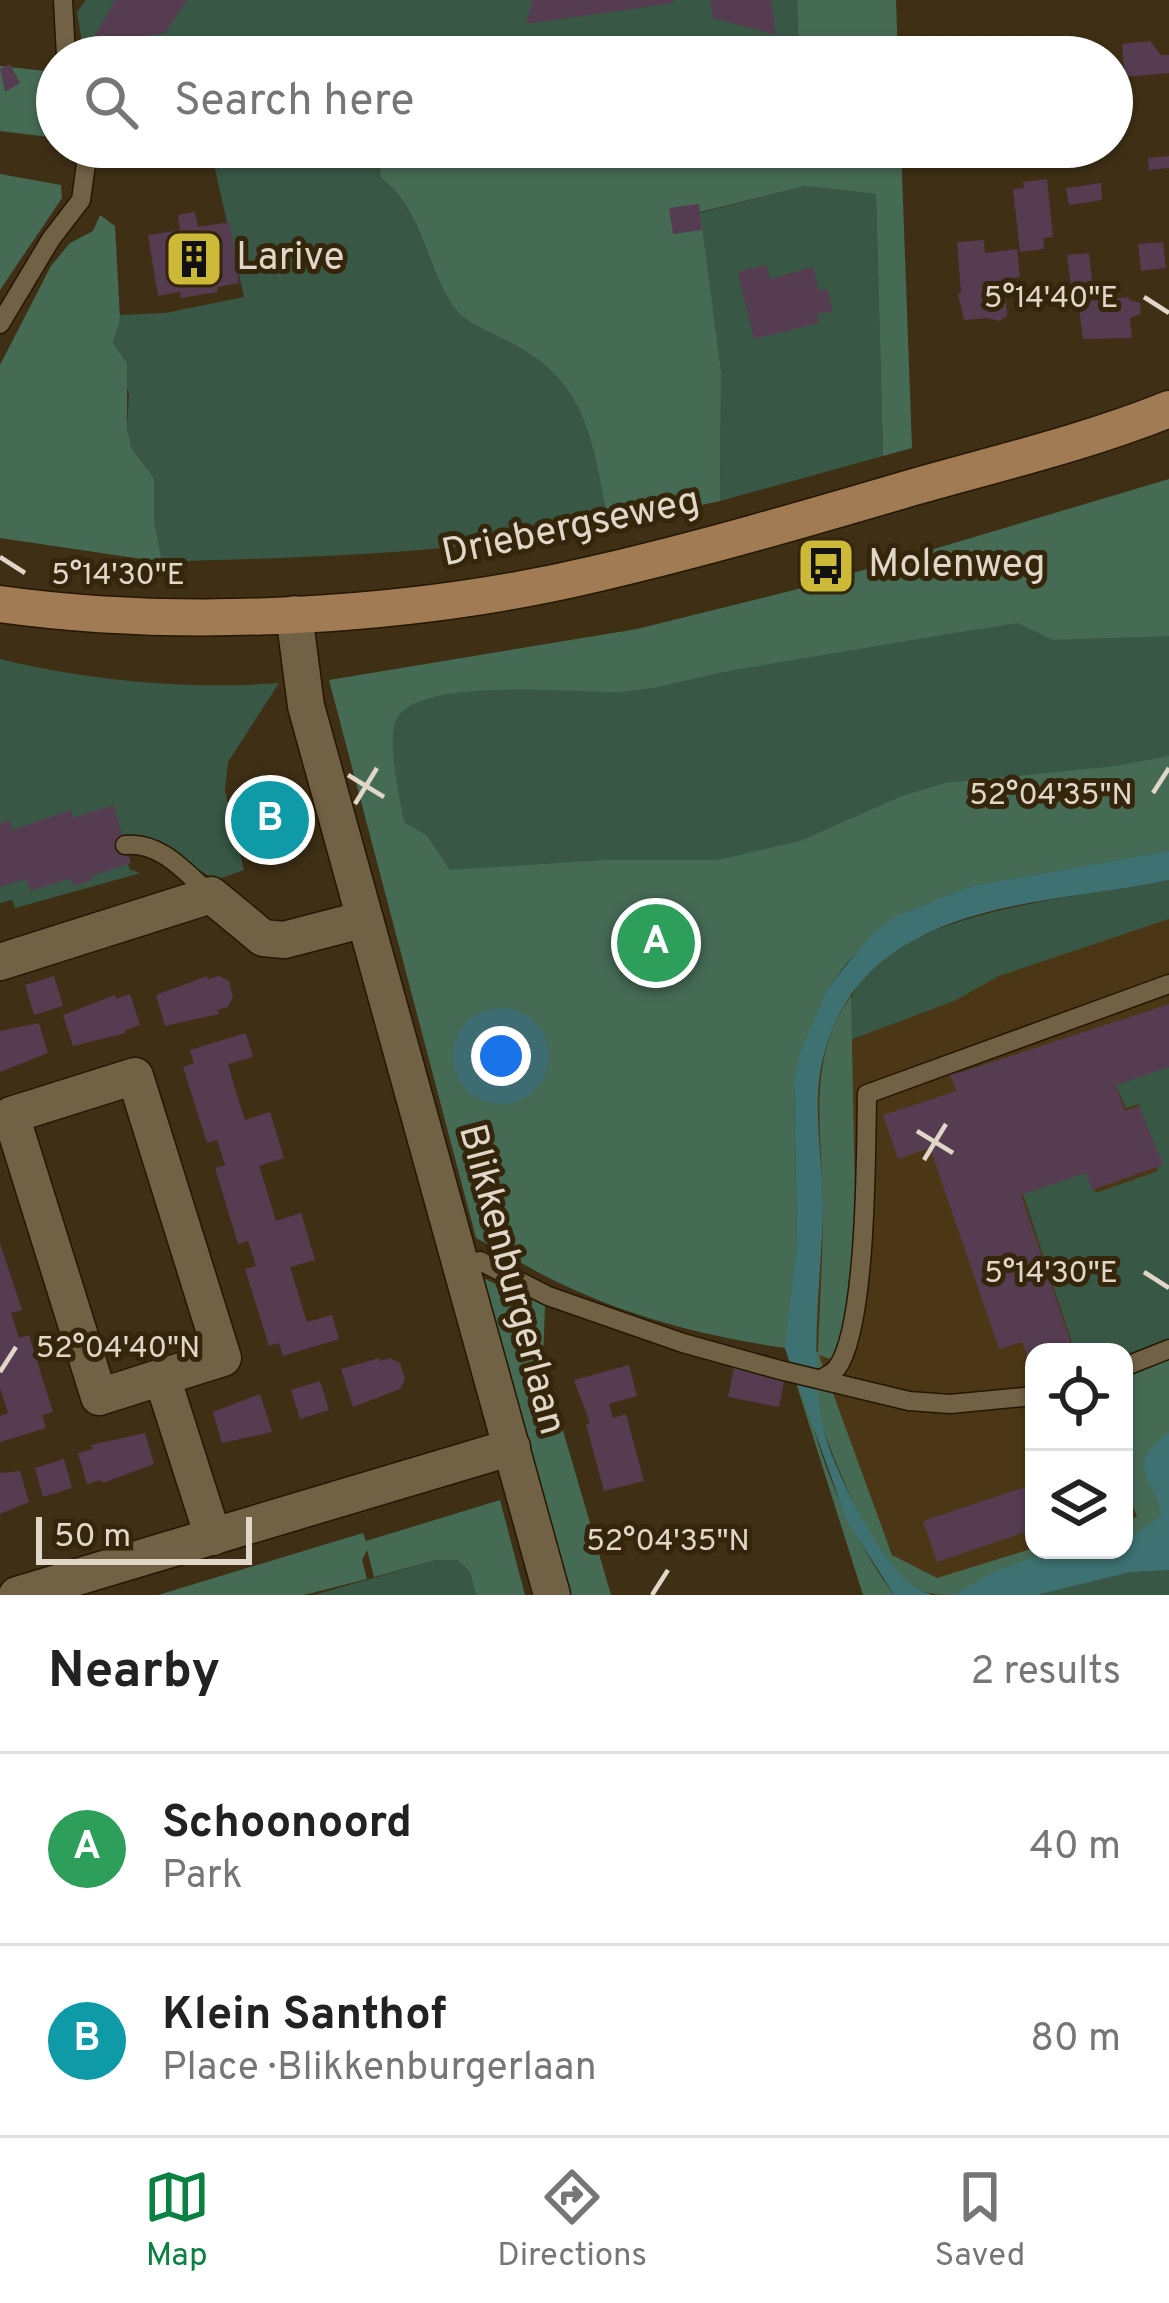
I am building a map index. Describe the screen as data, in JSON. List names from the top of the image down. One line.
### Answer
{"streets":{"main road":["Driebergseweg"],"street":["Blikkenburgerlaan"]},"crossings":[["Driebergseweg","Blikkenburgerlaan"]],"places":{"building":["Larive"],"bus stop":["Molenweg"]},"scale_bar":"50 m","page":{"search":"Search here","pins":["B","A"],"scale":"50 m","heading":["Nearby","2 results"],"list":[{"mark":"A","name":"Schoonoord","note":"Park","value":"40 m"},{"mark":"B","name":"Klein Santhof","note":"Place · Blikkenburgerlaan","value":"80 m"}],"nav":["Map","Directions","Saved"]},"coordinates":["5°14'40\"E","5°14'30\"E","52°04'35\"N","52°04'40\"N"]}
